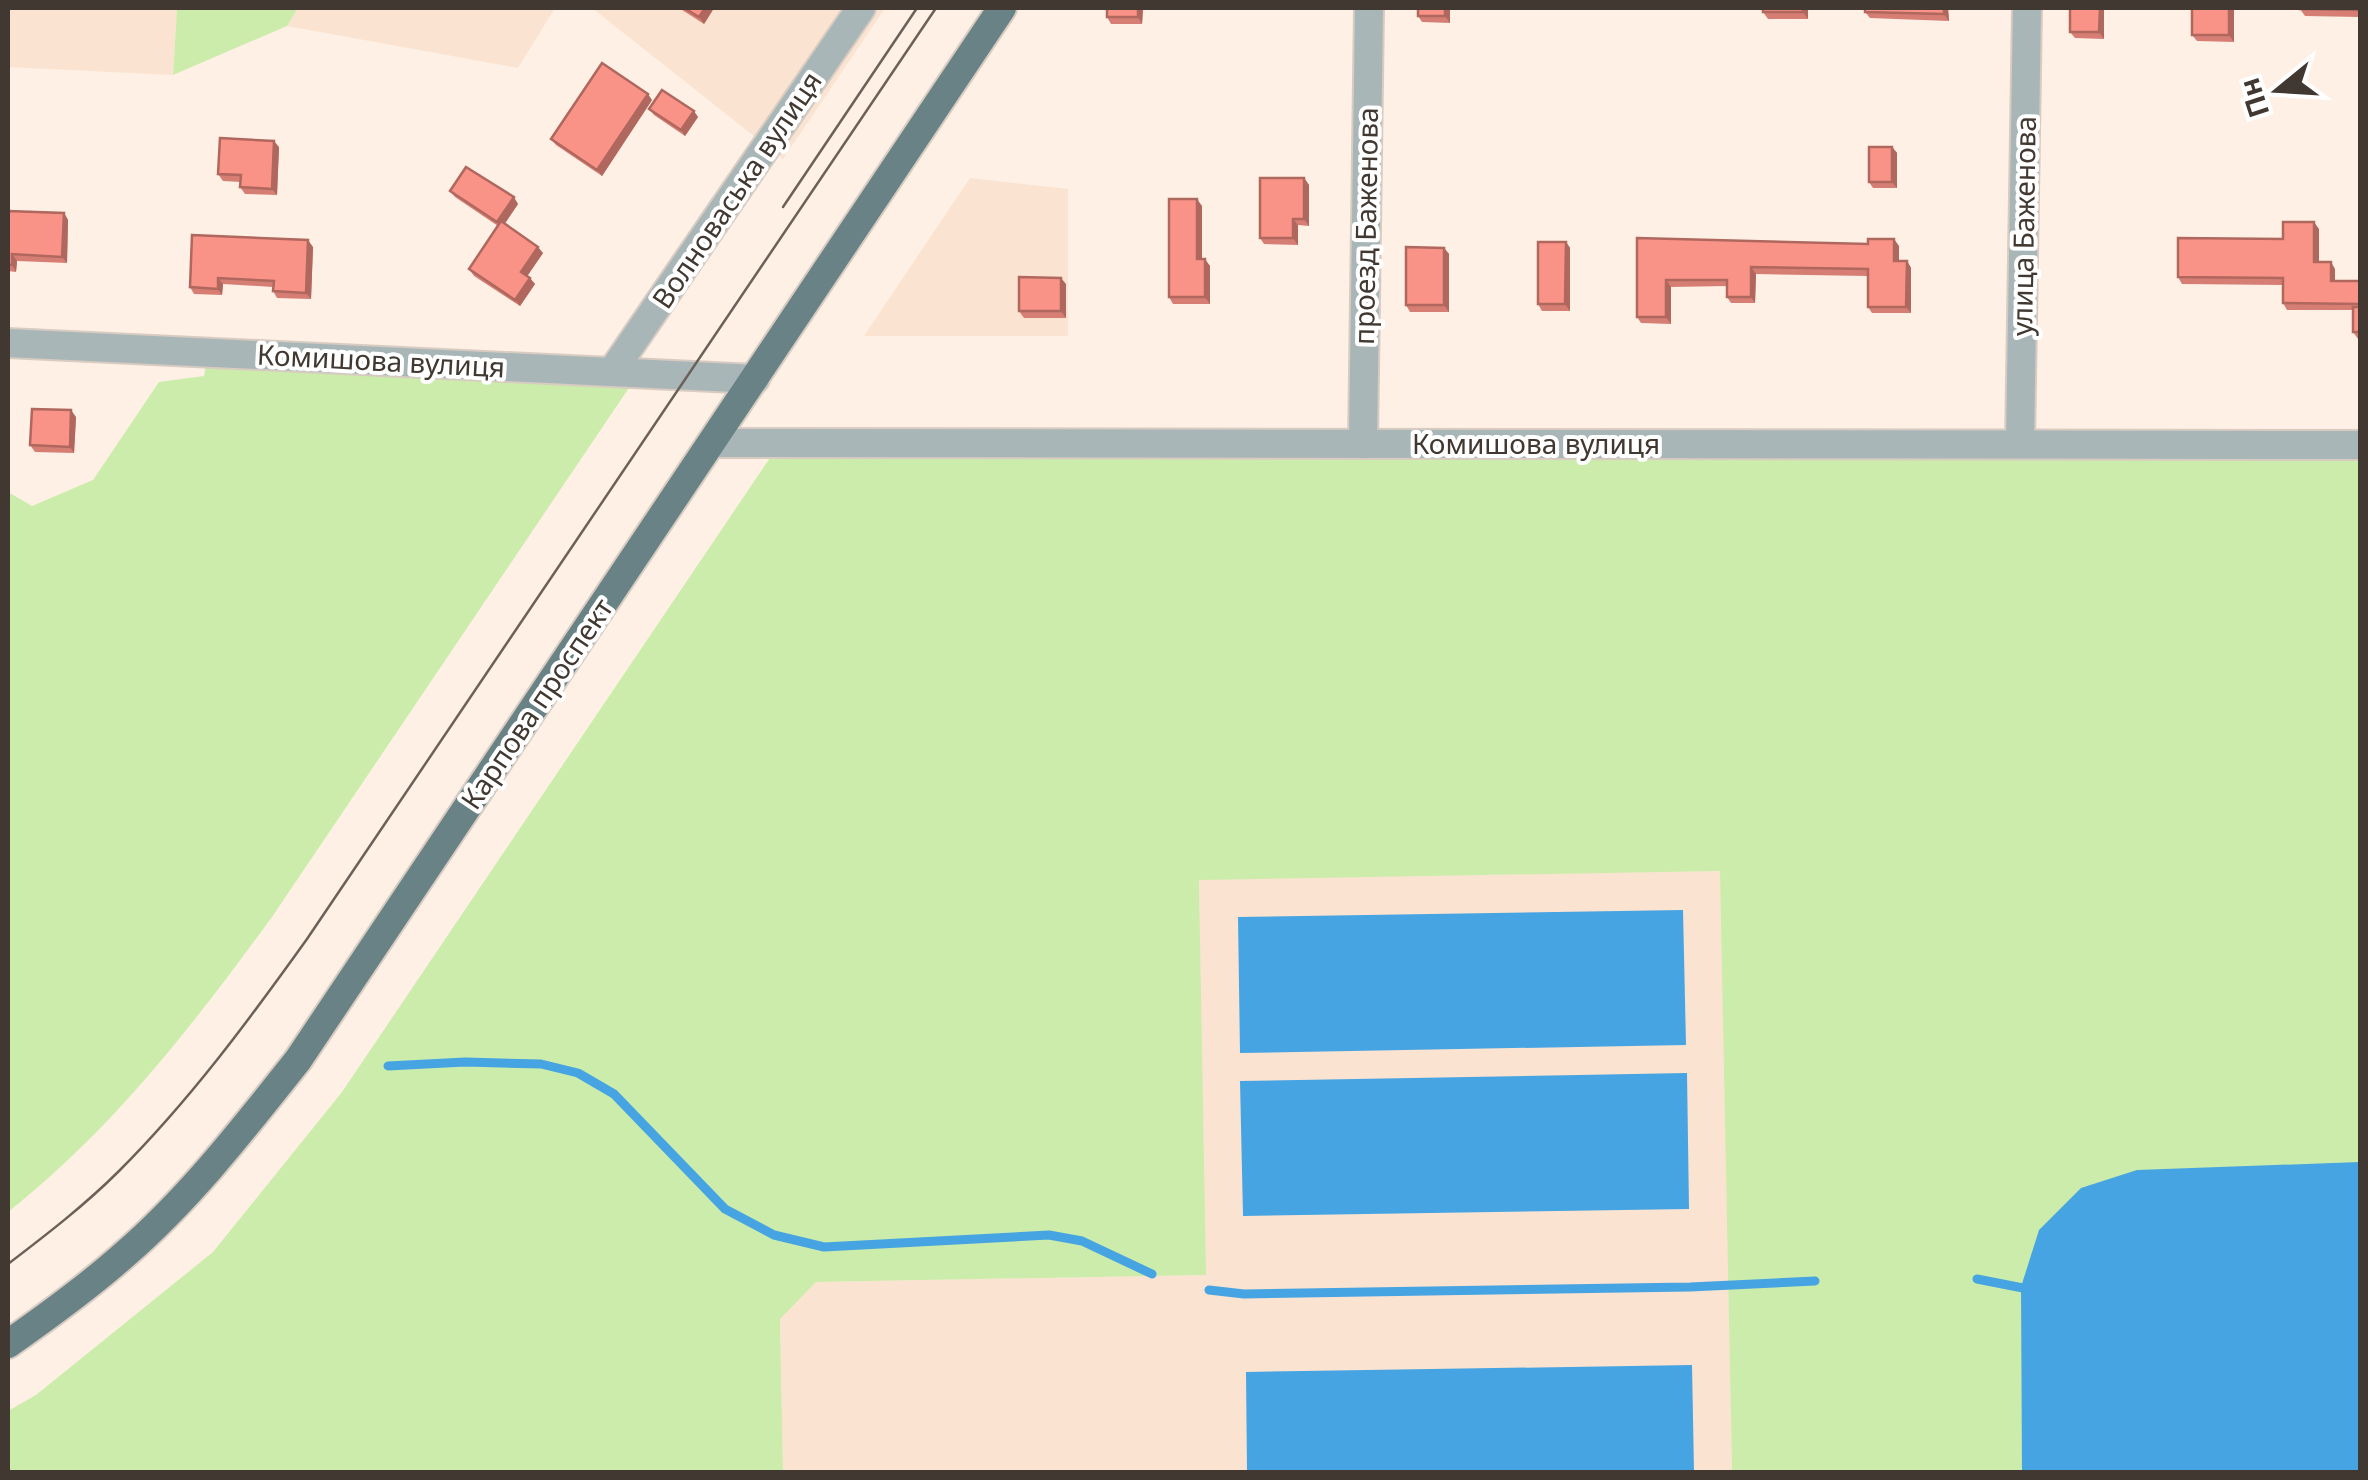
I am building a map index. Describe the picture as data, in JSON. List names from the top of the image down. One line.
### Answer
{"streets":{"main road":["Карпова проспект"],"street":["Волноваська вулиця","проезд Баженова","улица Баженова","Комишова вулиця"]},"crossings":[["Волноваська вулиця","Комишова вулиця"],["проезд Баженова","Комишова вулиця"],["улица Баженова","Комишова вулиця"],["Комишова вулиця","Карпова проспект"]],"north":"left"}
